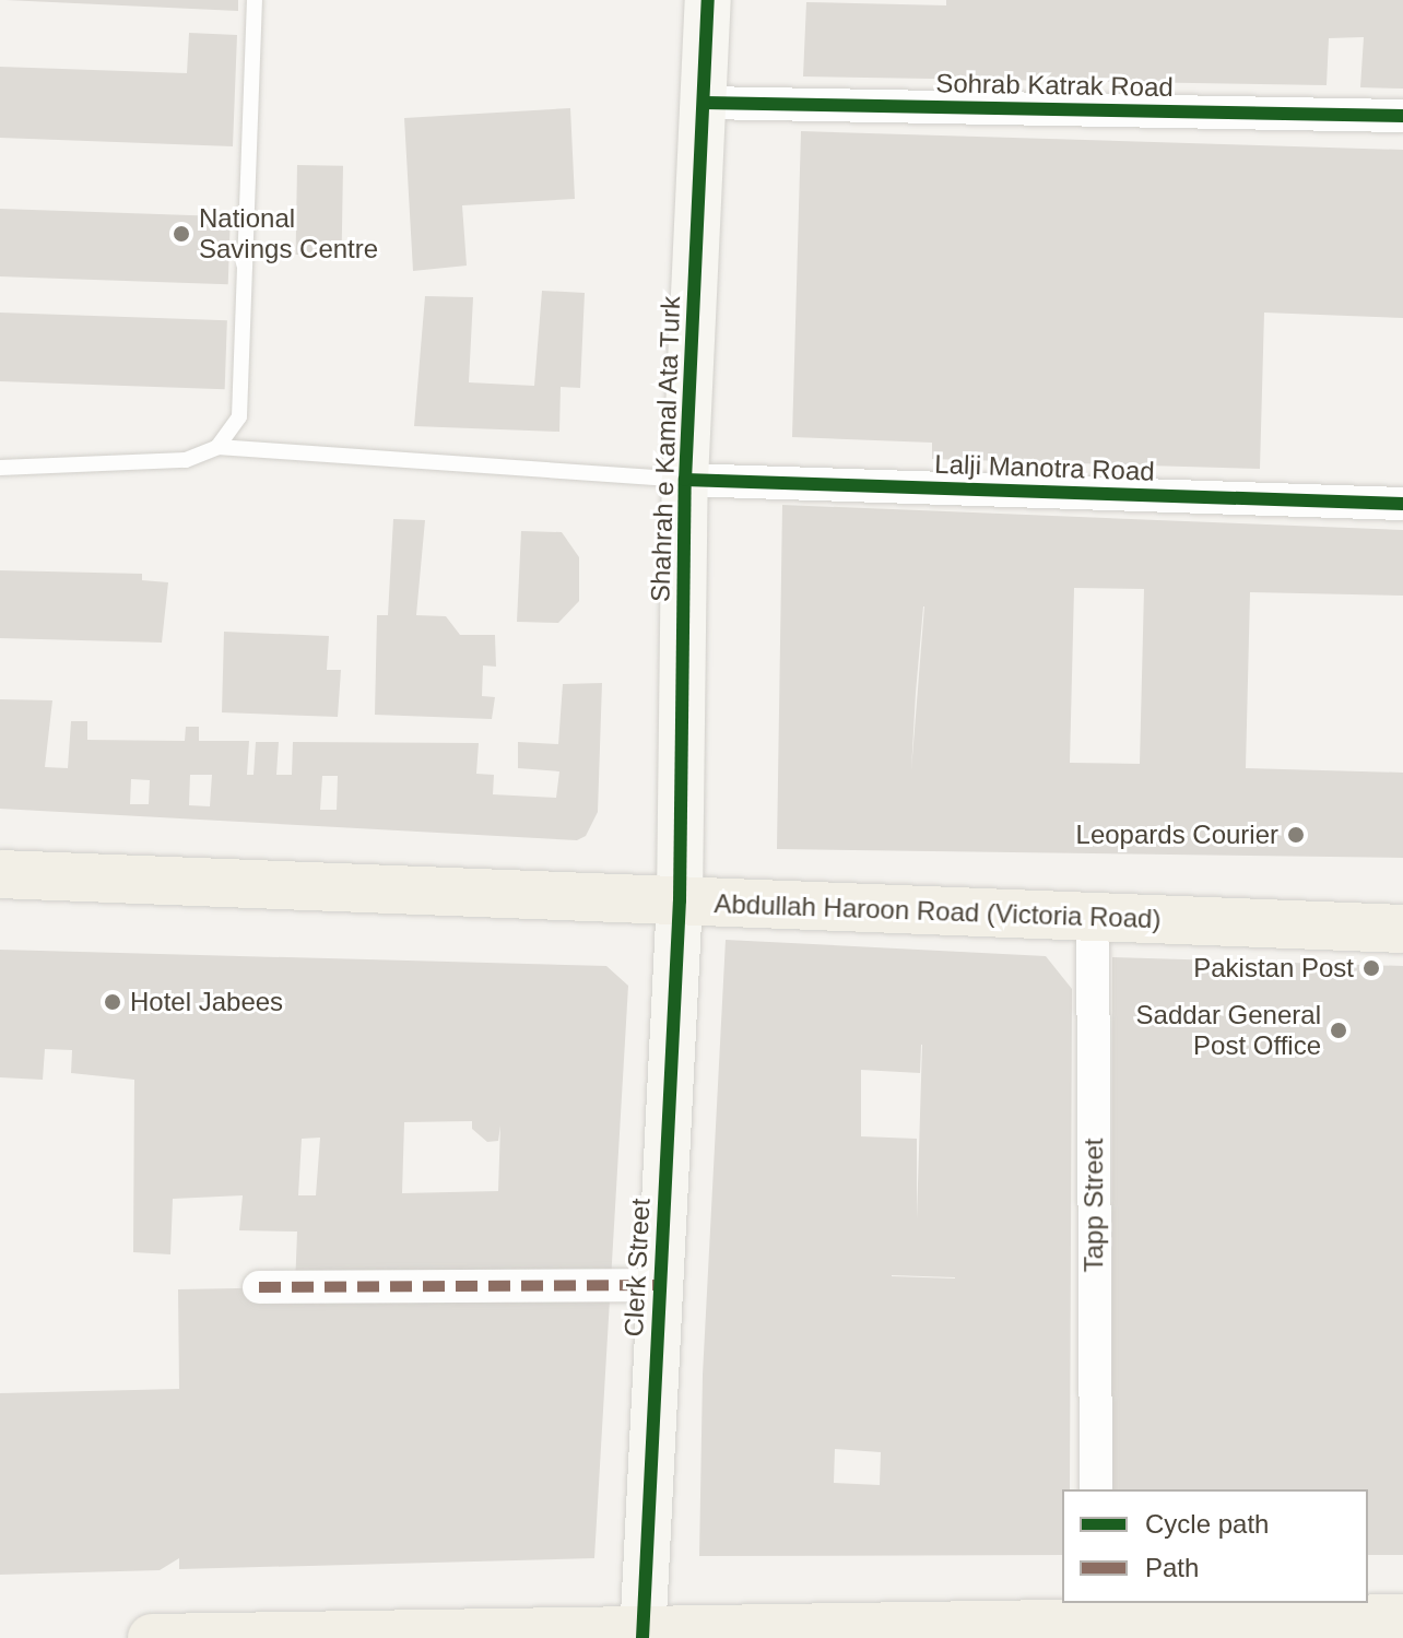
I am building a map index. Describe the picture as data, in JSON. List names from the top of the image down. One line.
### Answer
{"streets":{"main road":["Abdullah Haroon Road (Victoria Road)"],"street":["Sohrab Katrak Road","Shahrah e Kamal Ata Turk","Lalji Manotra Road","Tapp Street","Clerk Street"]},"crossings":[["Sohrab Katrak Road","Shahrah e Kamal Ata Turk"],["Shahrah e Kamal Ata Turk","Lalji Manotra Road"],["Shahrah e Kamal Ata Turk","Abdullah Haroon Road (Victoria Road)"],["Shahrah e Kamal Ata Turk","Clerk Street"],["Abdullah Haroon Road (Victoria Road)","Tapp Street"],["Abdullah Haroon Road (Victoria Road)","Clerk Street"]],"places":["National Savings Centre","Leopards Courier","Pakistan Post","Hotel Jabees","Saddar General Post Office"],"legend":["Cycle path","Path"]}
